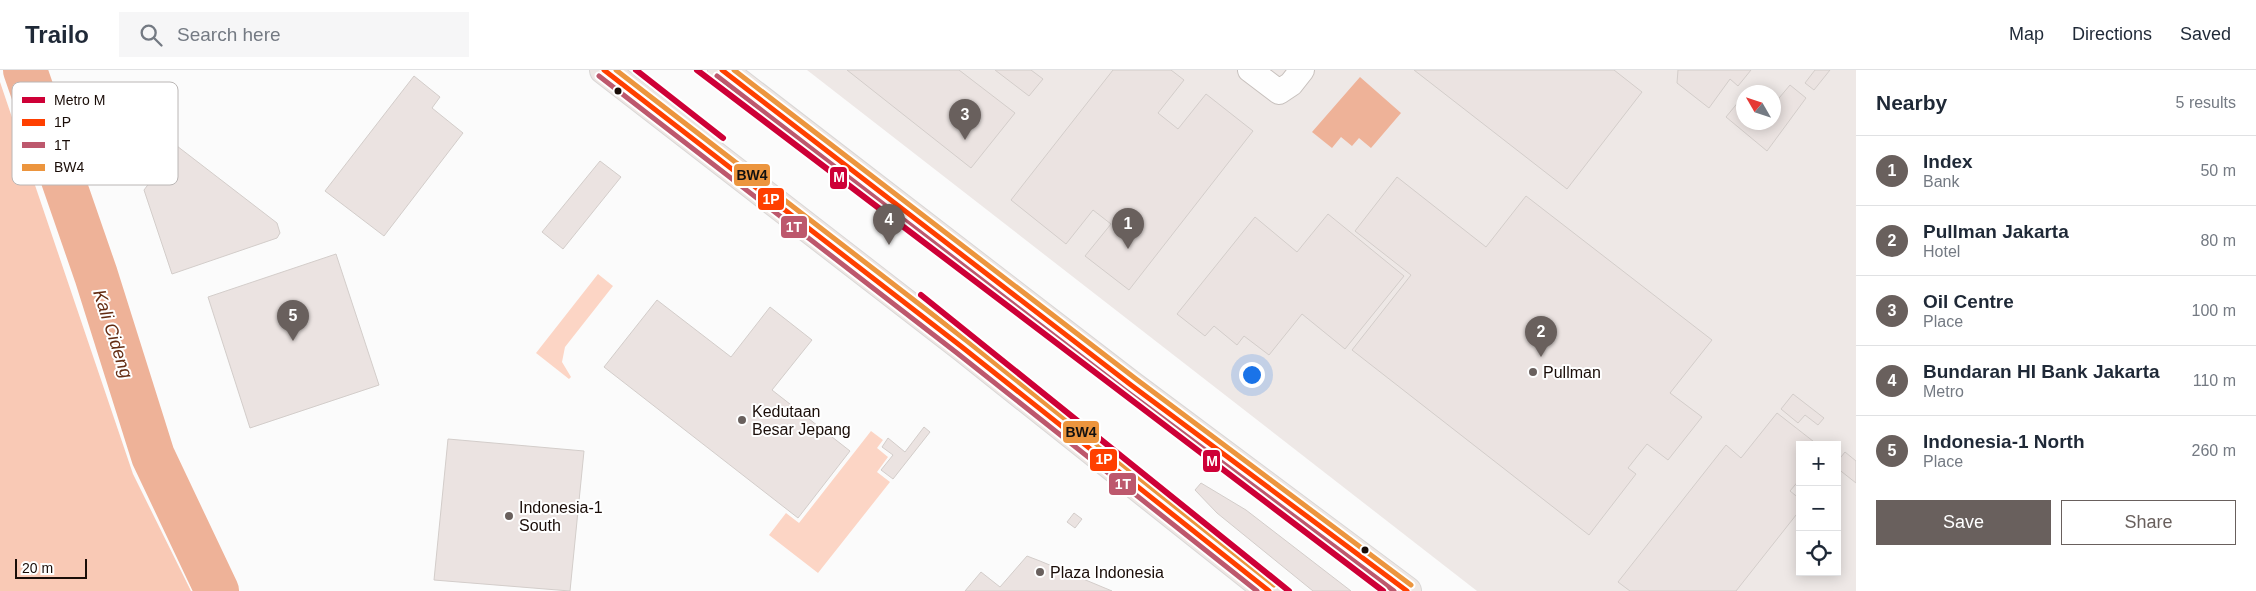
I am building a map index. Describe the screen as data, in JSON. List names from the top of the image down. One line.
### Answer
{"water":["Kali Cideng"],"places":["Pullman","Kedutaan Besar Jepang","Indonesia-1 South","Plaza Indonesia"],"lines":["metro line M","transit line 1P","transit line BW4","transit line 1T"],"legend":["Metro M","1P","1T","BW4"],"scale_bar":"20 m","north":"top left","page":{"header":"Trailo","search":"Search here","nav":["Map","Directions","Saved"],"heading":["Nearby","5 results"],"pins":["3","4","1","5","2"],"list":[{"mark":"1","name":"Index","note":"Bank","value":"50 m"},{"mark":"2","name":"Pullman Jakarta","note":"Hotel","value":"80 m"},{"mark":"3","name":"Oil Centre","note":"Place","value":"100 m"},{"mark":"4","name":"Bundaran HI Bank Jakarta","note":"Metro","value":"110 m"},{"mark":"5","name":"Indonesia-1 North","note":"Place","value":"260 m"}],"map_buttons":["+","−"],"buttons":["Save","Share"],"scale":"20 m"}}
